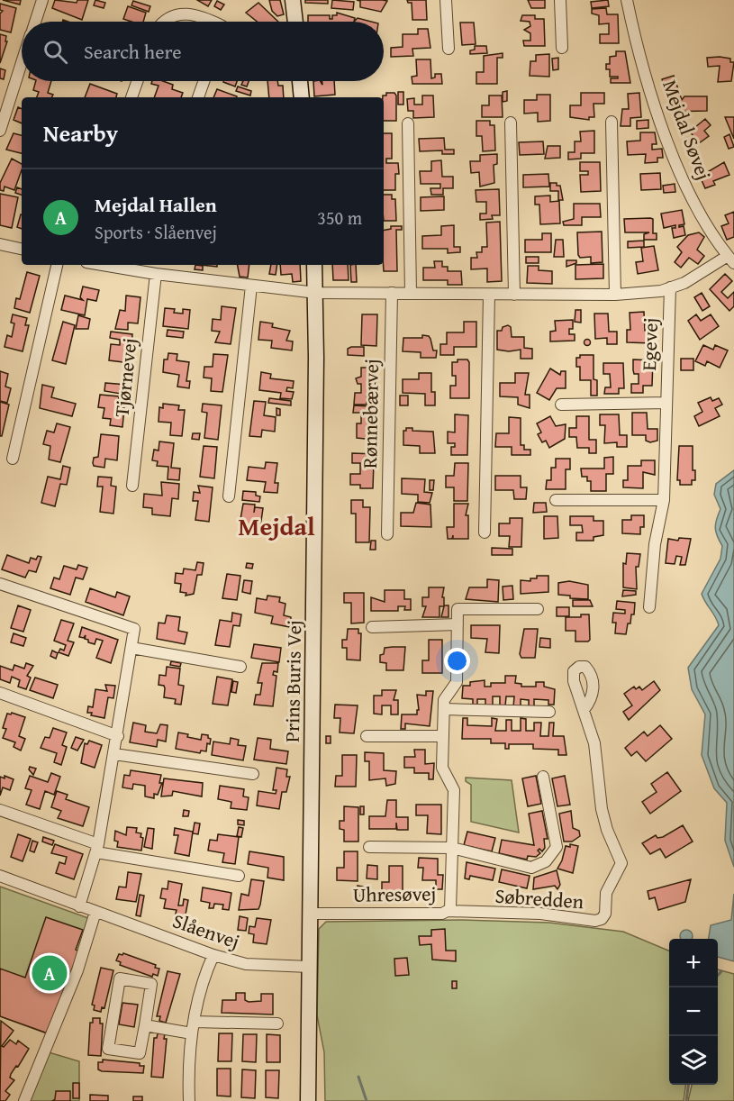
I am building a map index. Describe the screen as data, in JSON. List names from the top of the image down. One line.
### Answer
{"streets":{"street":["Mejdal Søvej","Egevej","Tjørnevej","Rønnebærvej","Prins Buris Vej","Uhresøvej","Søbredden","Slåenvej"]},"crossings":[["Prins Buris Vej","Uhresøvej"],["Prins Buris Vej","Slåenvej"],["Uhresøvej","Søbredden"]],"districts":["Mejdal"],"page":{"search":"Search here","heading":"Nearby","list":[{"mark":"A","name":"Mejdal Hallen","note":"Sports · Slåenvej","value":"350 m"}],"map_buttons":["+","−"],"pins":"A"}}
